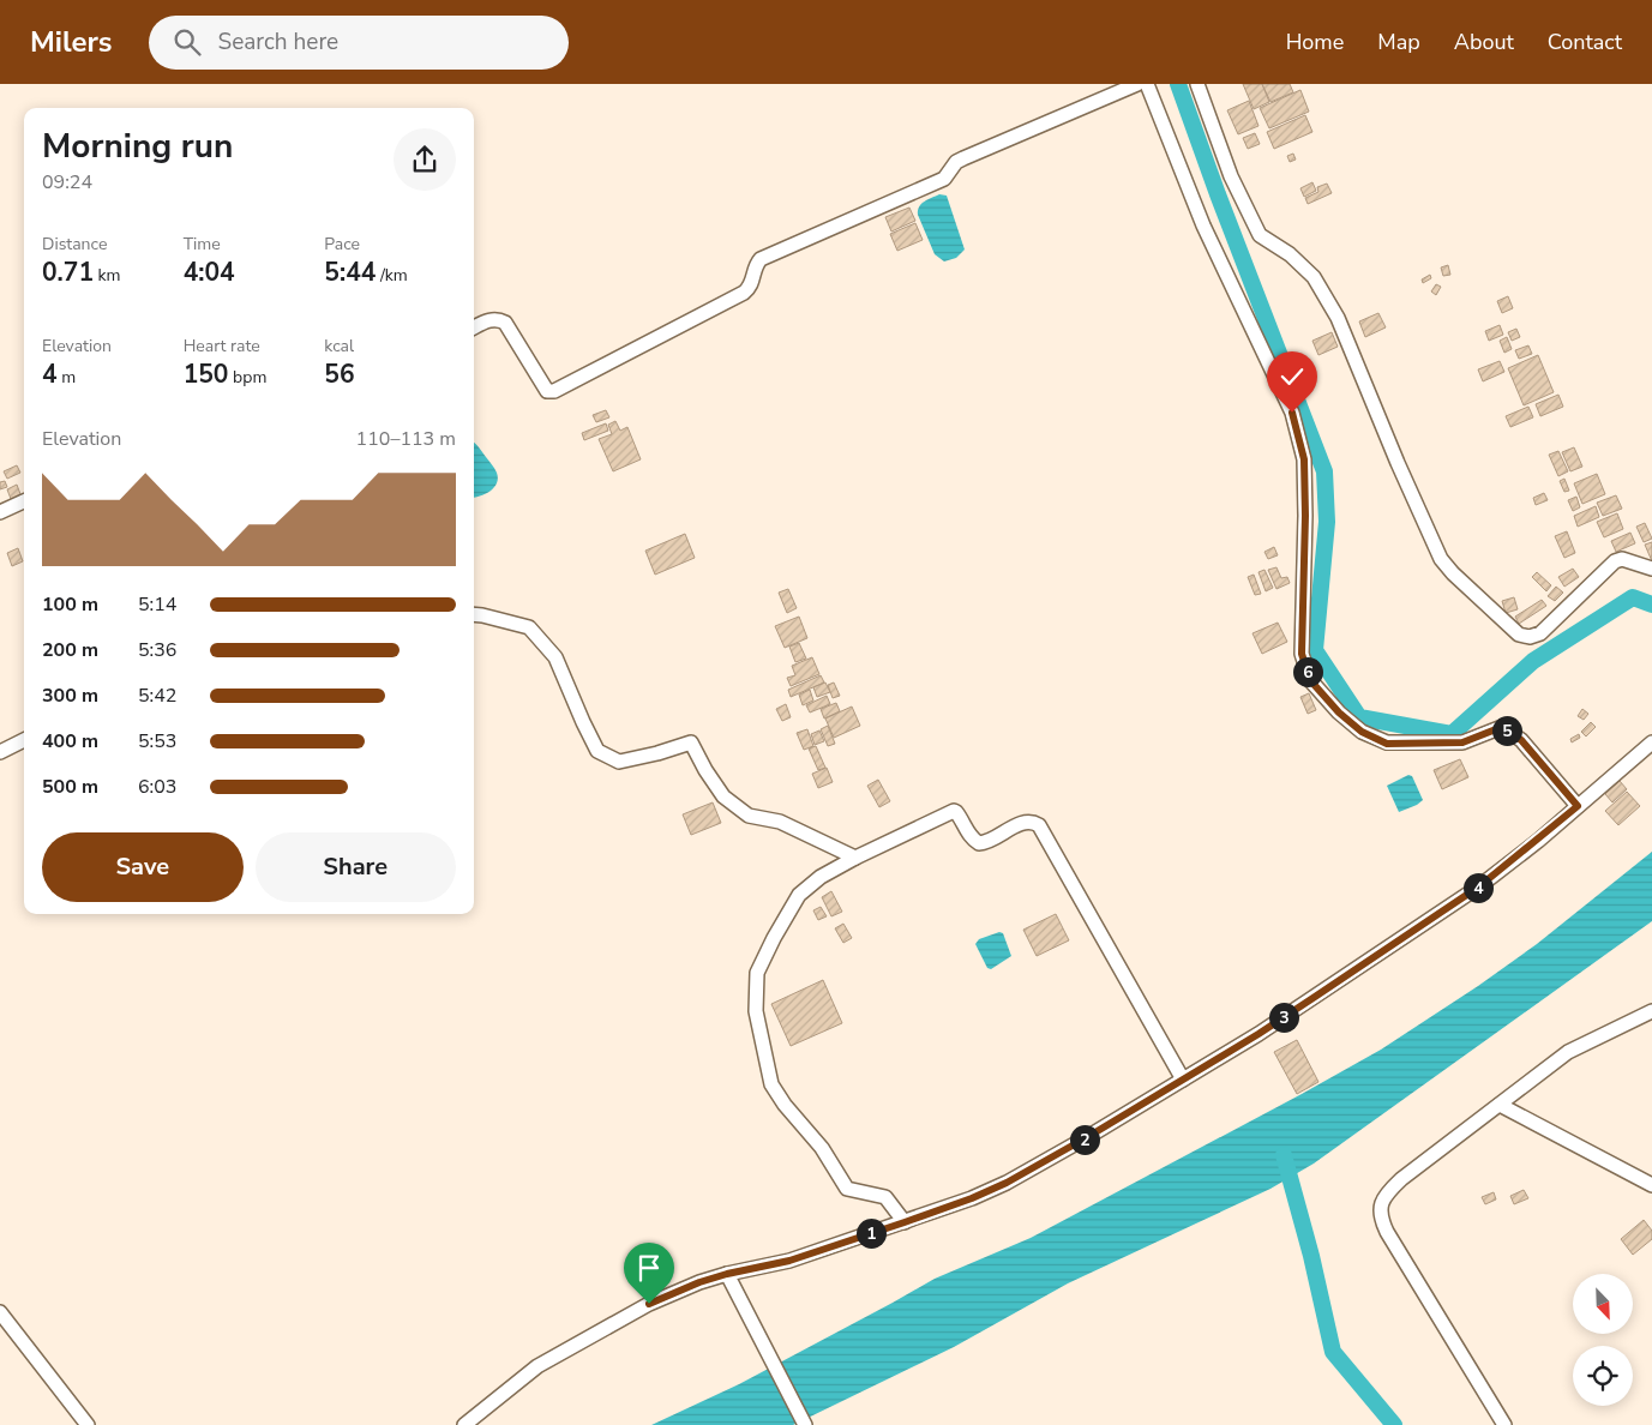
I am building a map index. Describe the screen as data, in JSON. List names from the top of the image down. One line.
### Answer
{"north":"bottom right","page":{"header":"Milers","search":"Search here","nav":["Home","Map","About","Contact"],"heading":["Morning run","09:24"],"stats":[["Distance","0.71 km"],["Time","4:04"],["Pace","5:44 /km"],["Elevation","4 m"],["Heart rate","150 bpm"],["kcal","56"]],"chart":["Elevation","110–113 m"],"list":[{"name":"100 m","note":"5:14"},{"name":"200 m","note":"5:36"},{"name":"300 m","note":"5:42"},{"name":"400 m","note":"5:53"},{"name":"500 m","note":"6:03"}],"pins":["6","5","4","3","2","1"],"buttons":["Save","Share"]}}
